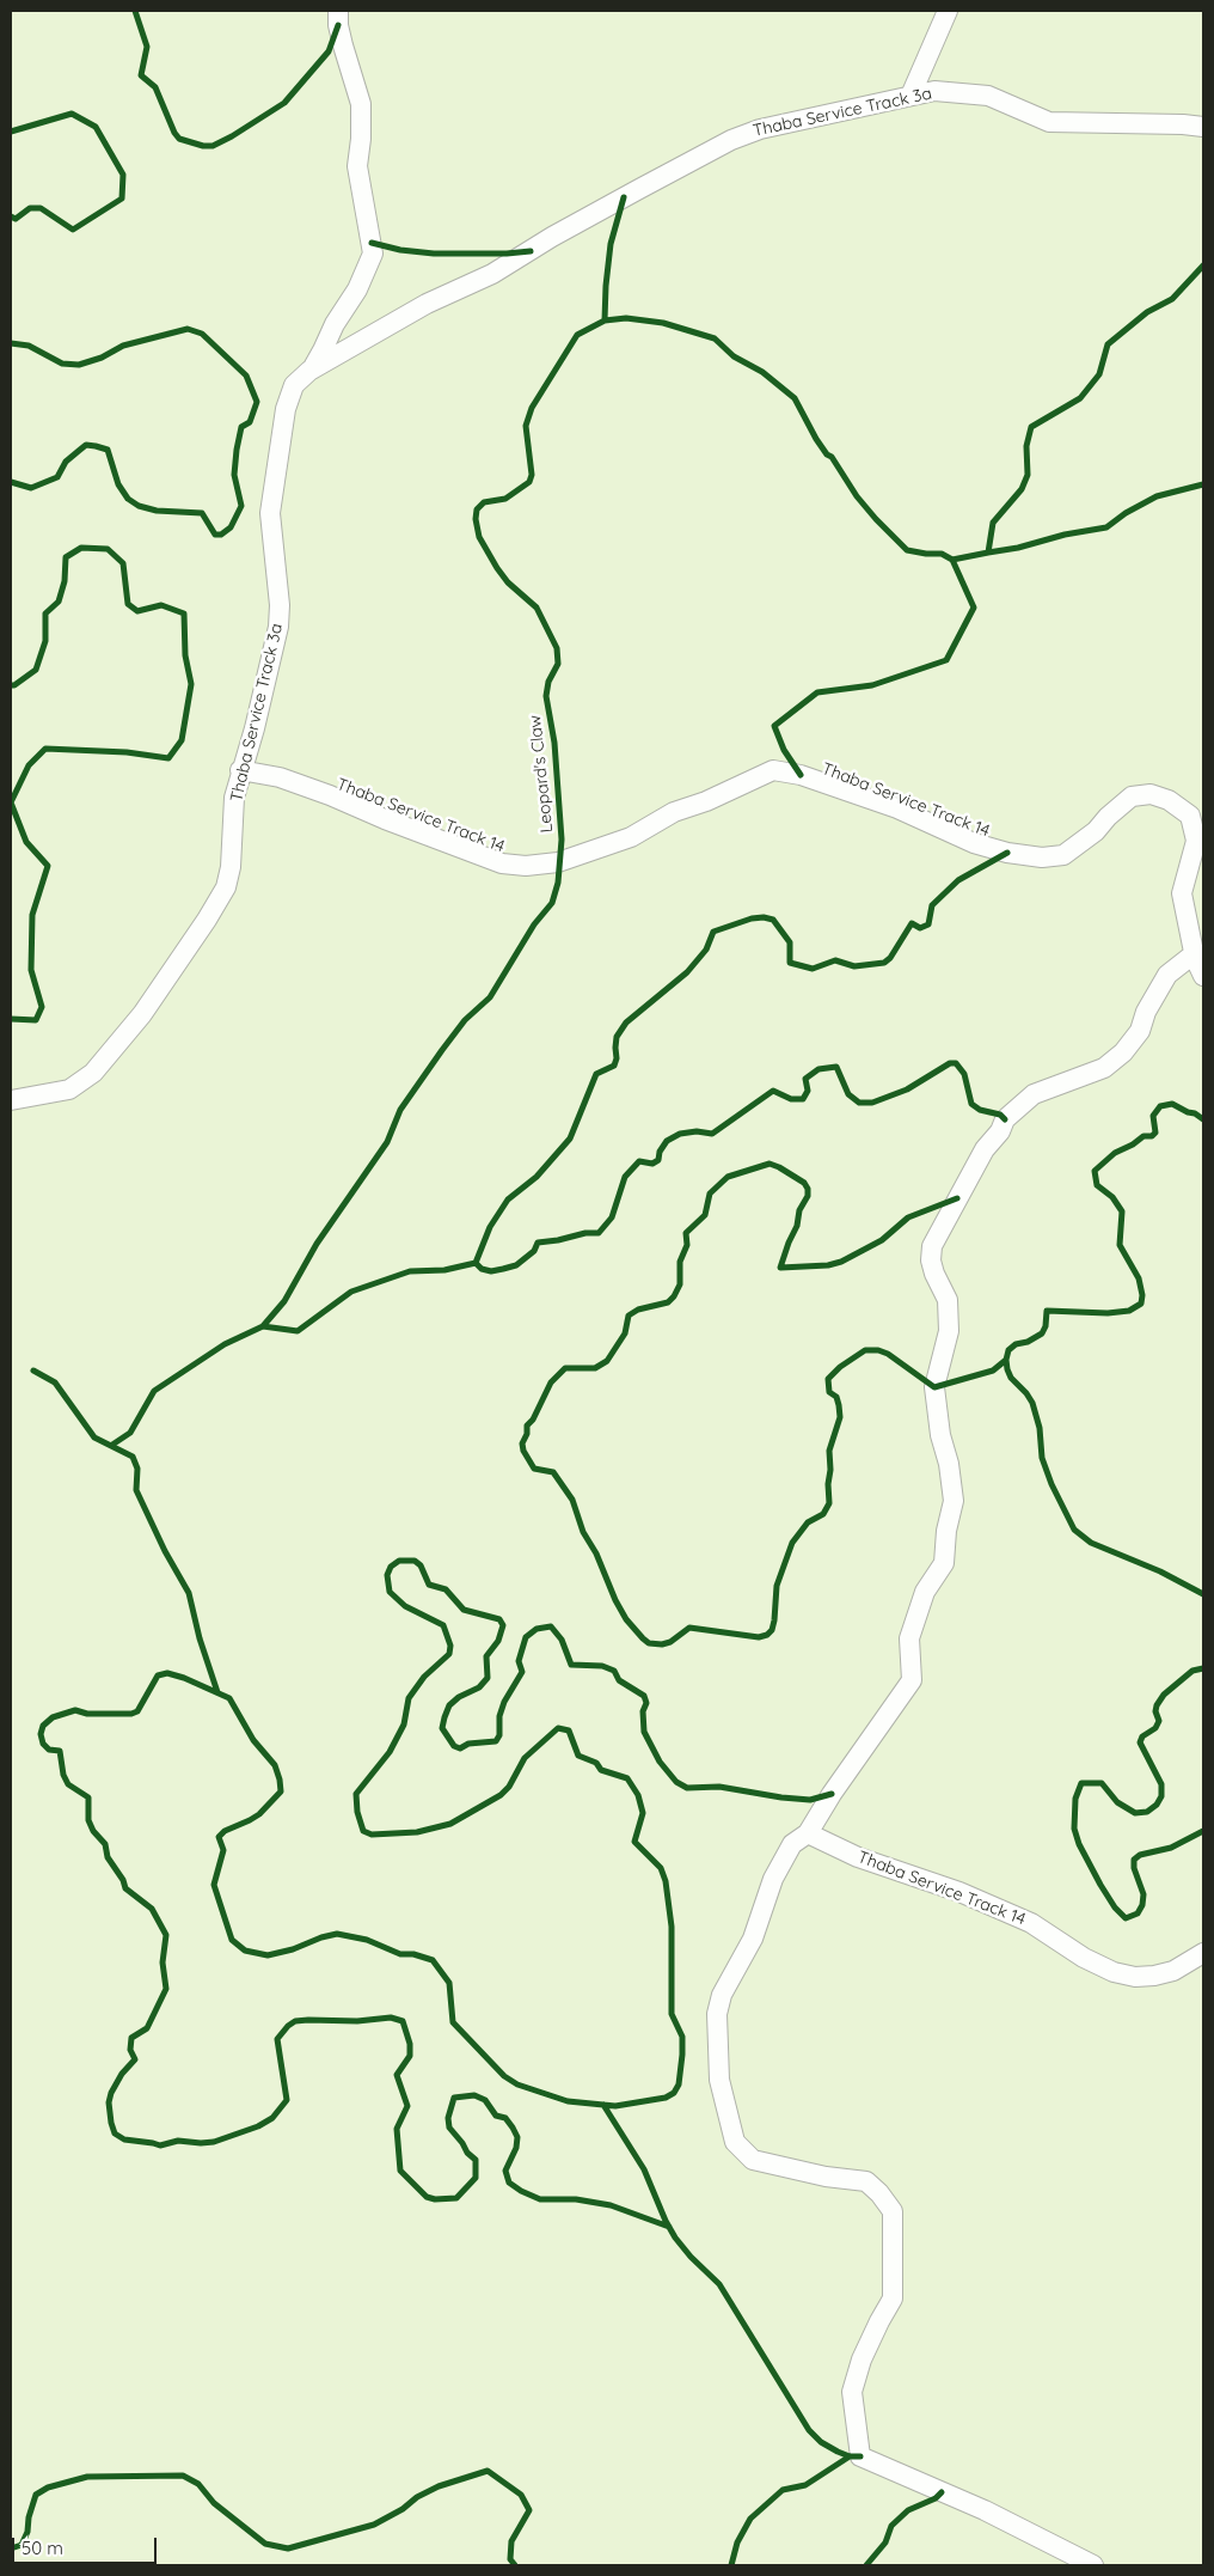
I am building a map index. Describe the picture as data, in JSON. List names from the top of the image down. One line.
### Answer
{"streets":{"street":["Thaba Service Track 3a","Thaba Service Track 14"],"cycle path":["Leopard's Claw"]},"crossings":[["Thaba Service Track 3a","Thaba Service Track 14"]],"scale_bar":"50 m"}
